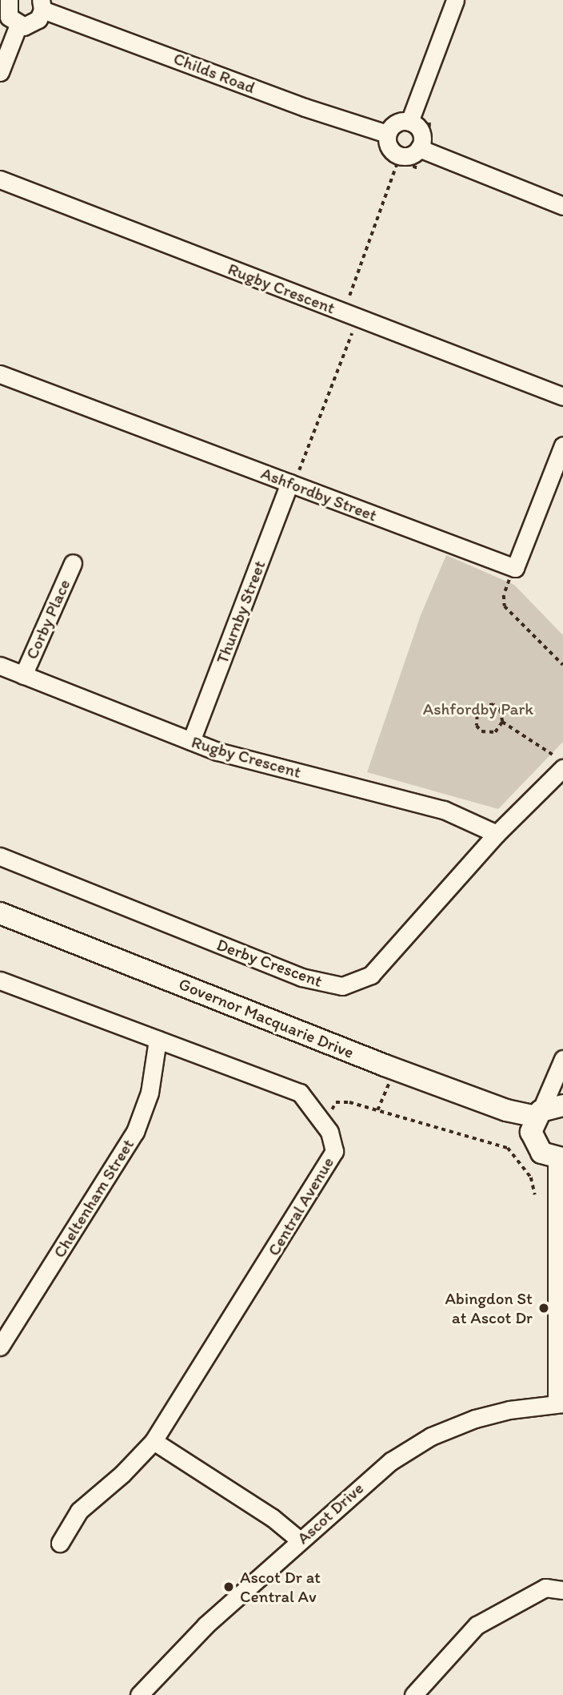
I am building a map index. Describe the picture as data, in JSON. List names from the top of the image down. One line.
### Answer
{"streets":{"main road":["Governor Macquarie Drive"],"street":["Childs Road","Rugby Crescent","Ashfordby Street","Thurnby Street","Corby Place","Derby Crescent","Cheltenham Street","Central Avenue","Ascot Drive"]},"crossings":[["Rugby Crescent","Thurnby Street"],["Rugby Crescent","Corby Place"],["Rugby Crescent","Derby Crescent"],["Ashfordby Street","Thurnby Street"],["Cheltenham Street","Central Avenue"]],"parks":["Ashfordby Park"],"places":["Abingdon St at Ascot Dr","Ascot Dr at Central Av"]}
